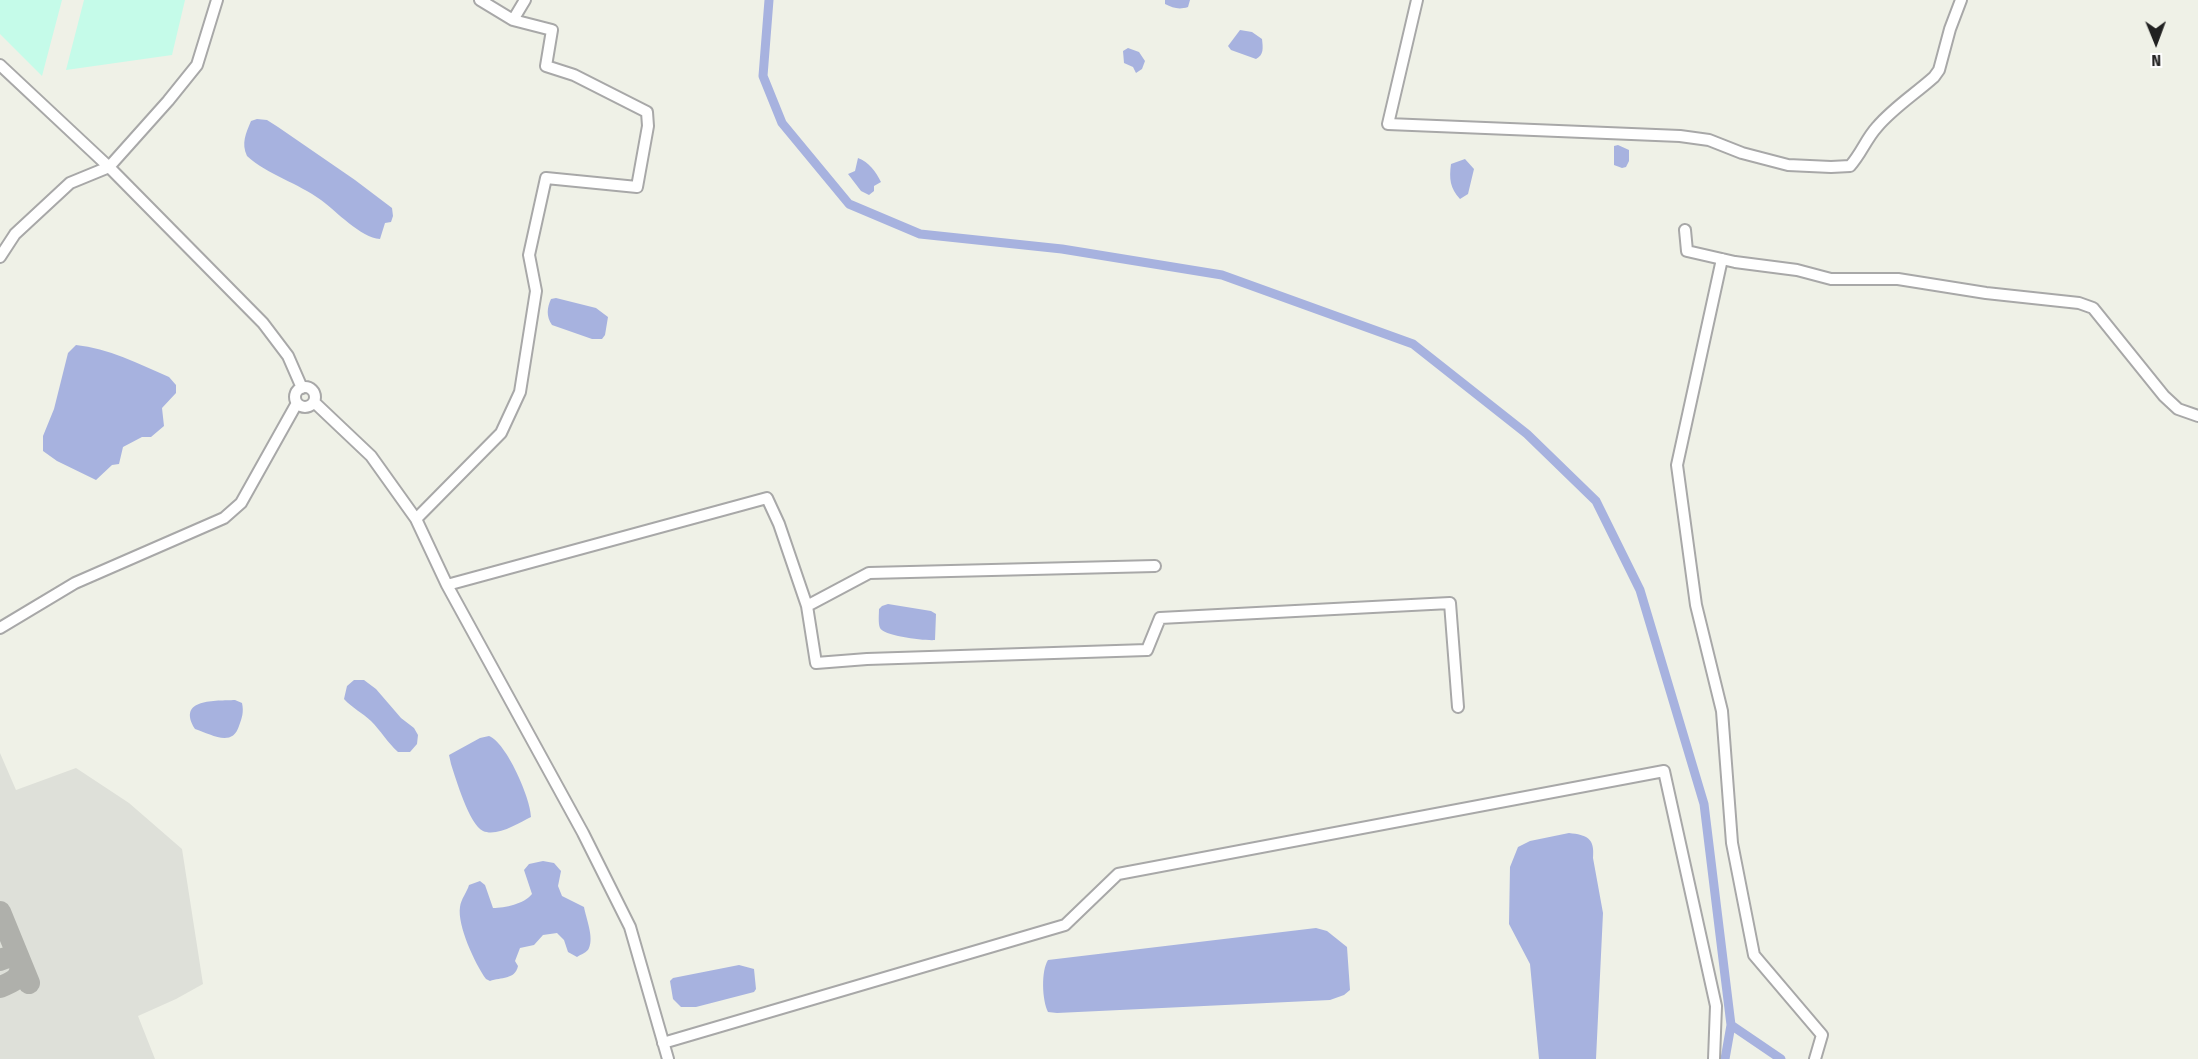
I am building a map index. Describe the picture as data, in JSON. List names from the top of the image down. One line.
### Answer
{"north":"bottom"}
